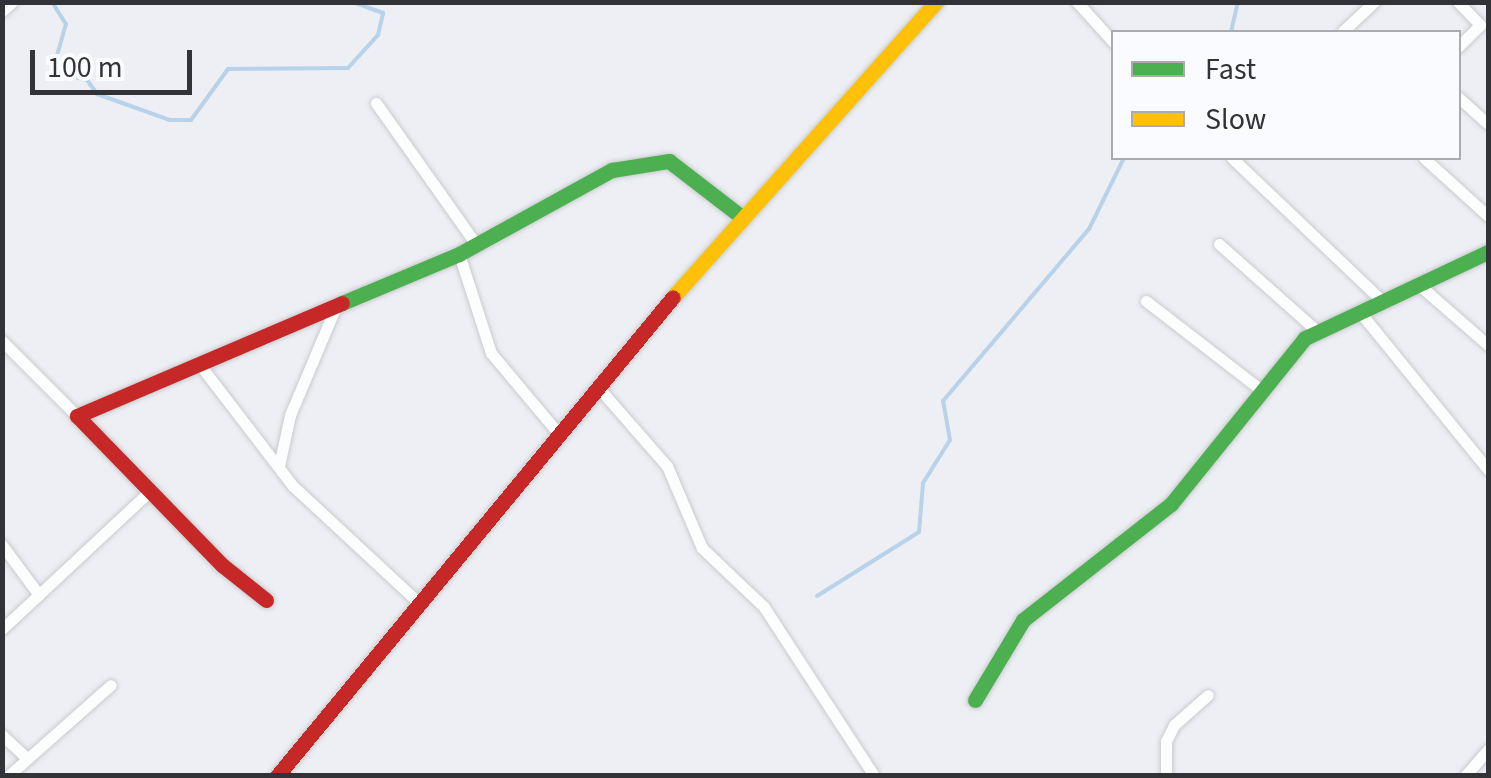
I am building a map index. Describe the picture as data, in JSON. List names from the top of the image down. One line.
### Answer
{"legend":["Fast","Slow"],"scale_bar":"100 m"}
